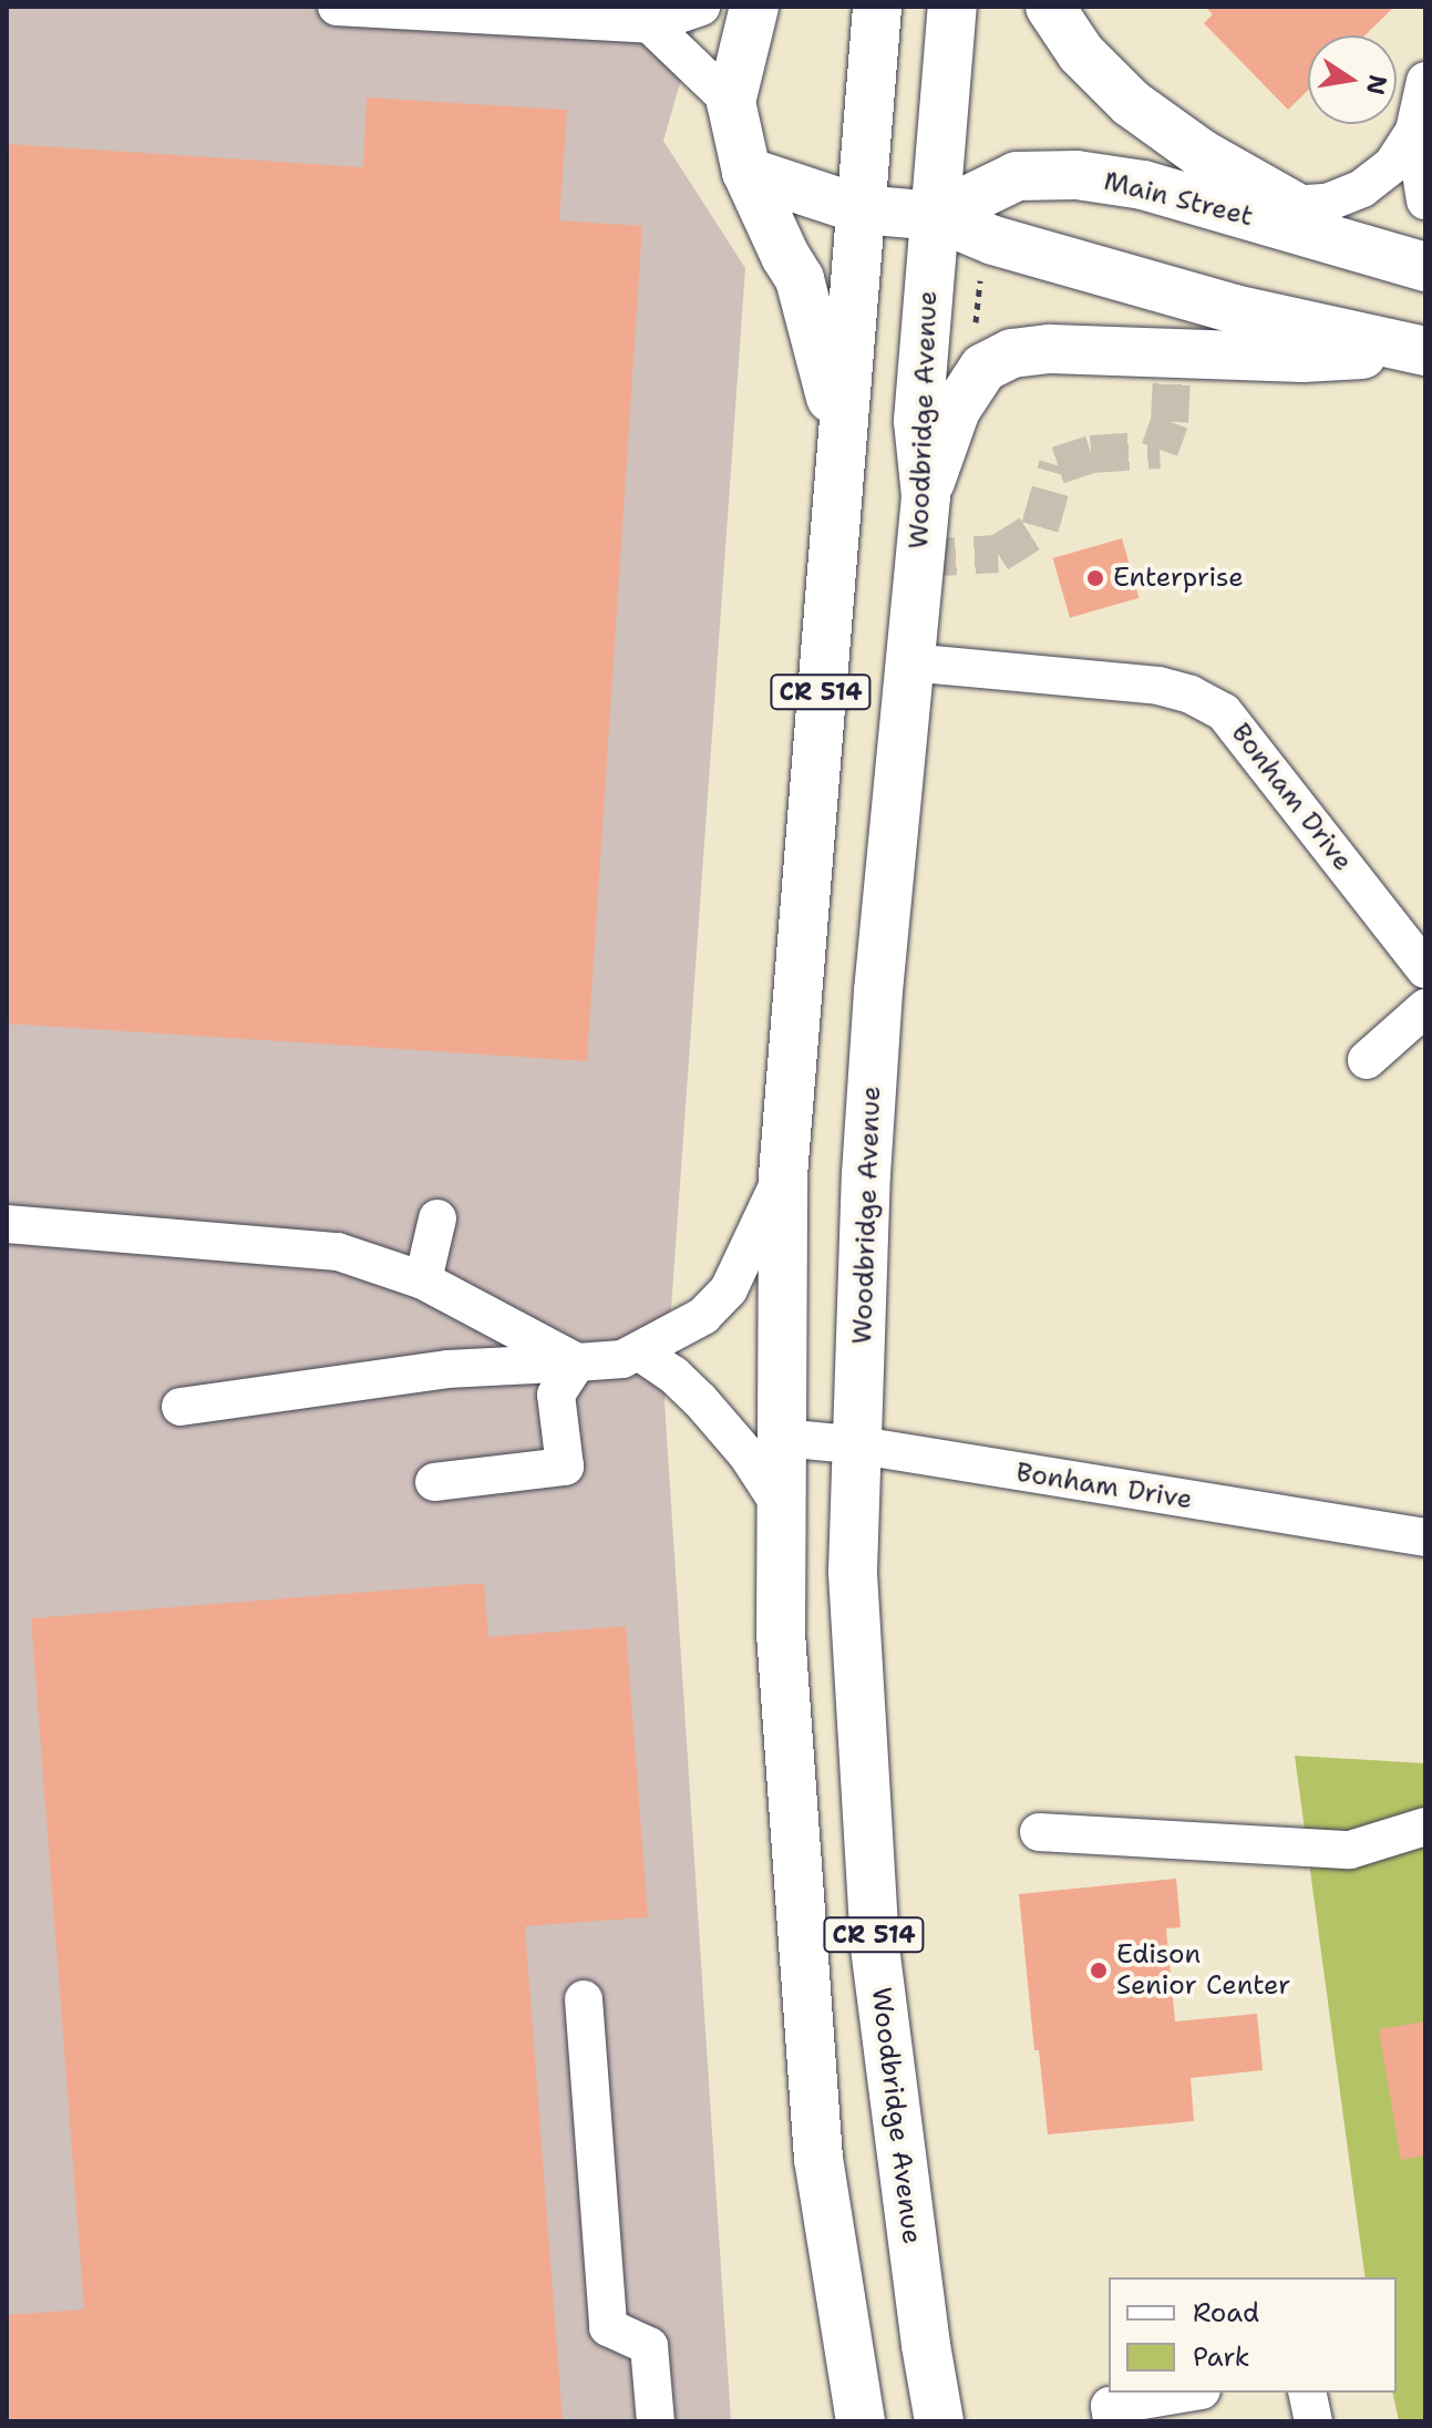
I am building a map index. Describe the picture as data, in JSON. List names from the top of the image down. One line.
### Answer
{"streets":{"main road":["Main Street","Woodbridge Avenue","CR 514"],"street":["Bonham Drive"]},"crossings":[["Main Street","Woodbridge Avenue"],["Woodbridge Avenue","Bonham Drive"],["CR 514","Bonham Drive"]],"places":["Enterprise","Edison Senior Center"],"legend":["Road","Park"],"north":"right"}
